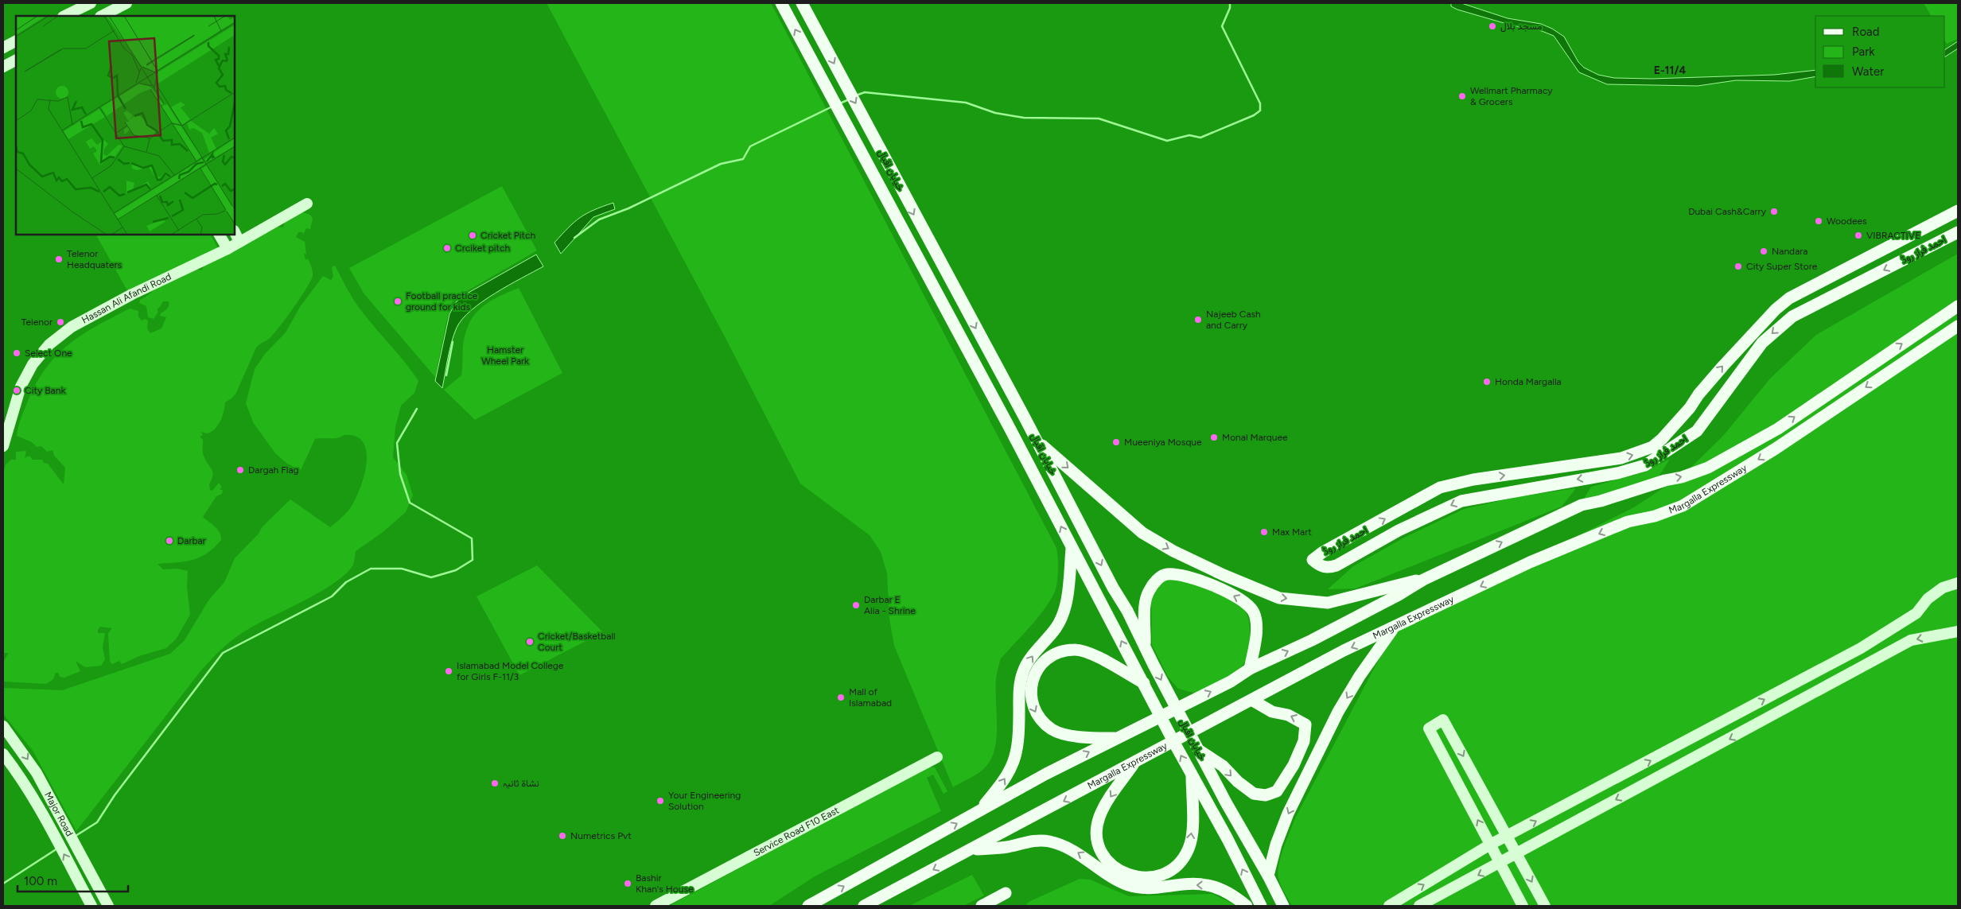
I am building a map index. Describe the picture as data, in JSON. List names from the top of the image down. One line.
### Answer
{"streets":{"main road":["خیابان اقبال","احمد فراز روڈ","Margalla Expressway"],"street":["Hassan Ali Afandi Road","Major Road","Service Road F10 East"]},"districts":["E-11/4"],"parks":["Hamster Wheel Park"],"places":["مسجد بلال","Wellmart Pharmacy & Grocers","Dubai Cash&Carry","Woodees","Cricket Pitch","VIBRACTIVE","Crciket pitch","Nandara","Telenor Headquaters","City Super Store","Football practice ground for kids","Najeeb Cash and Carry","Telenor","Select One","Honda Margalla","City Bank","Monal Marquee","Mueeniya Mosque","Dargah Flag","Max Mart","Darbar","Darbar E Alia - Shrine","Cricket/Basketball Court","Islamabad Model College for Girls F-11/3","Mall of Islamabad","نشاۃ ثانیہ","Your Engineering Solution","Numetrics Pvt","Bashir Khan's House"],"legend":["Road","Park","Water"],"scale_bar":"100 m"}
